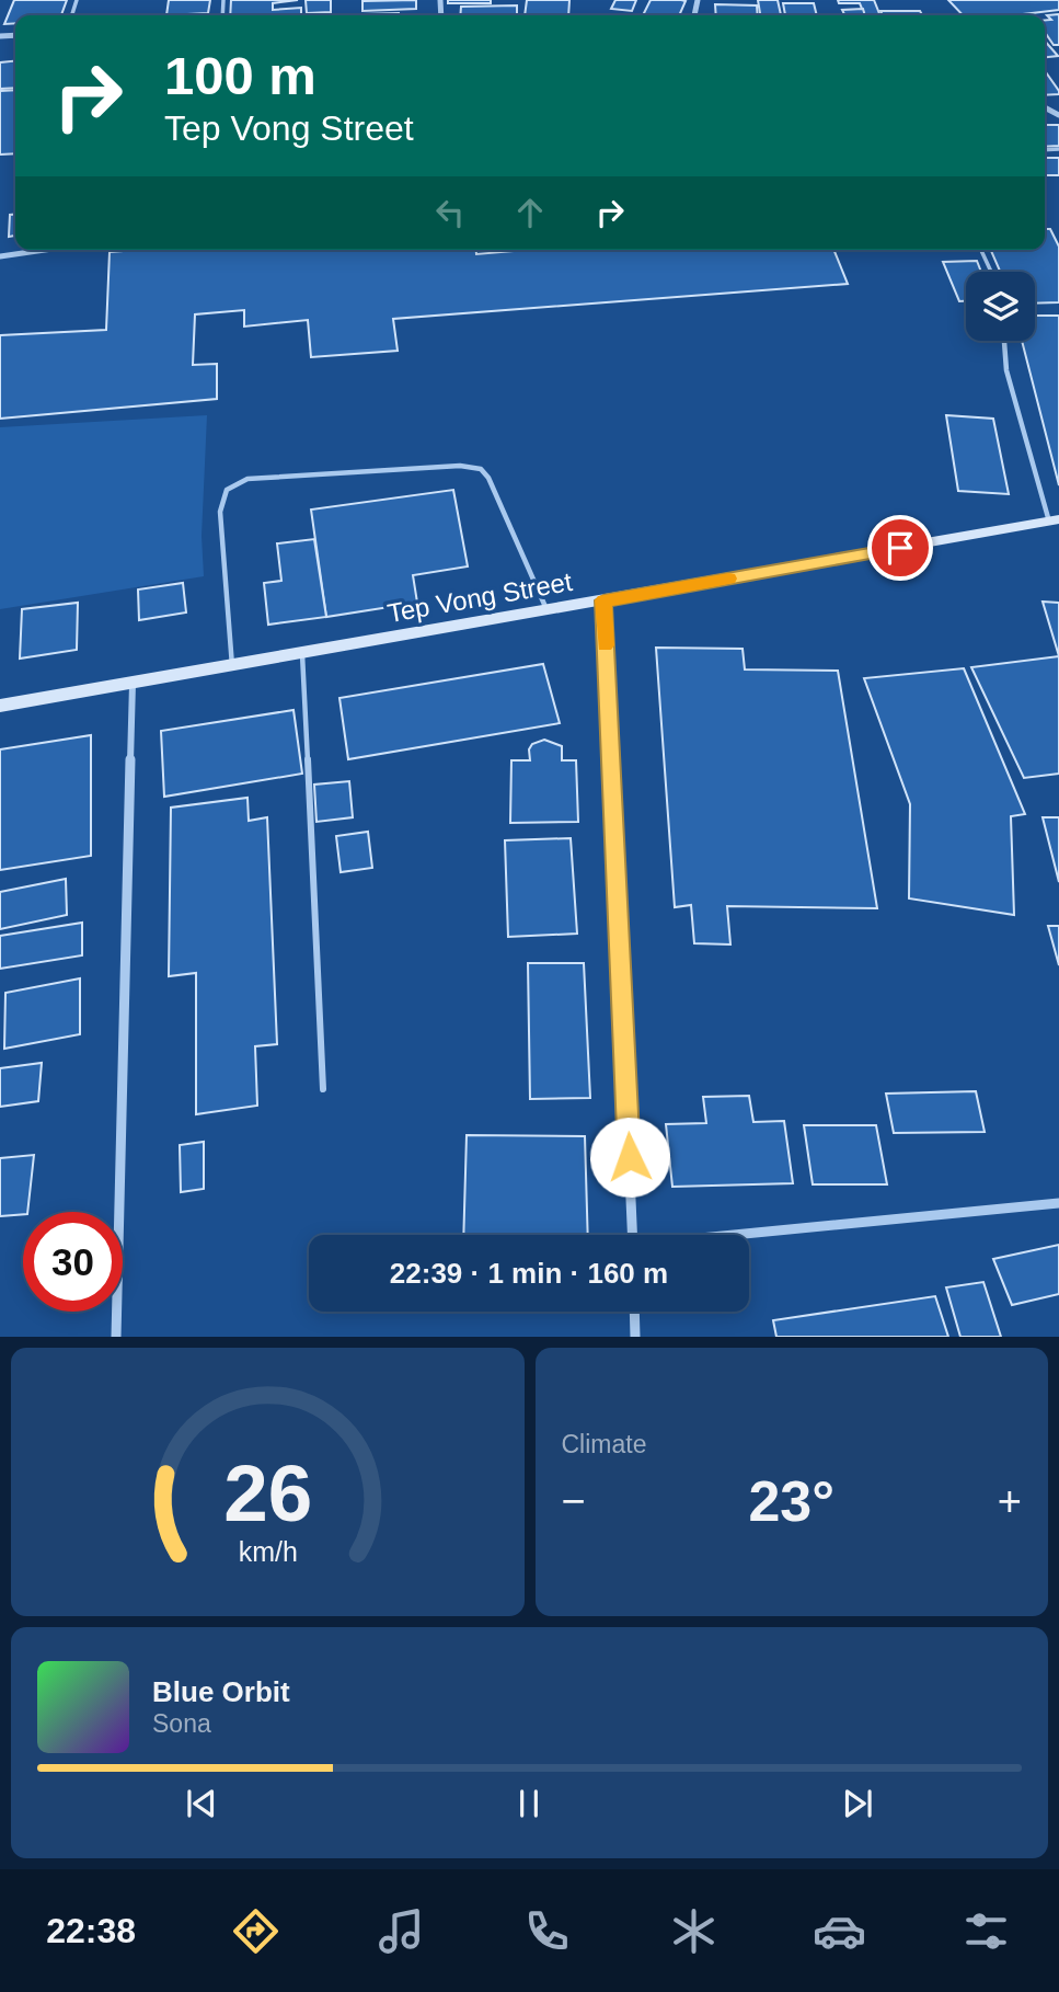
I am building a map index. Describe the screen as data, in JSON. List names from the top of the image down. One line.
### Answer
{"streets":{"street":["Tep Vong Street"]},"page":{"turn":["100 m","Tep Vong Street"],"limit":"30","trip":"22:39 · 1 min · 160 m","tile":"Climate","heat":["−","23°","+"],"song":["Blue Orbit","Sona"],"tabs":"22:38","gauge":["26","km/h"]}}
